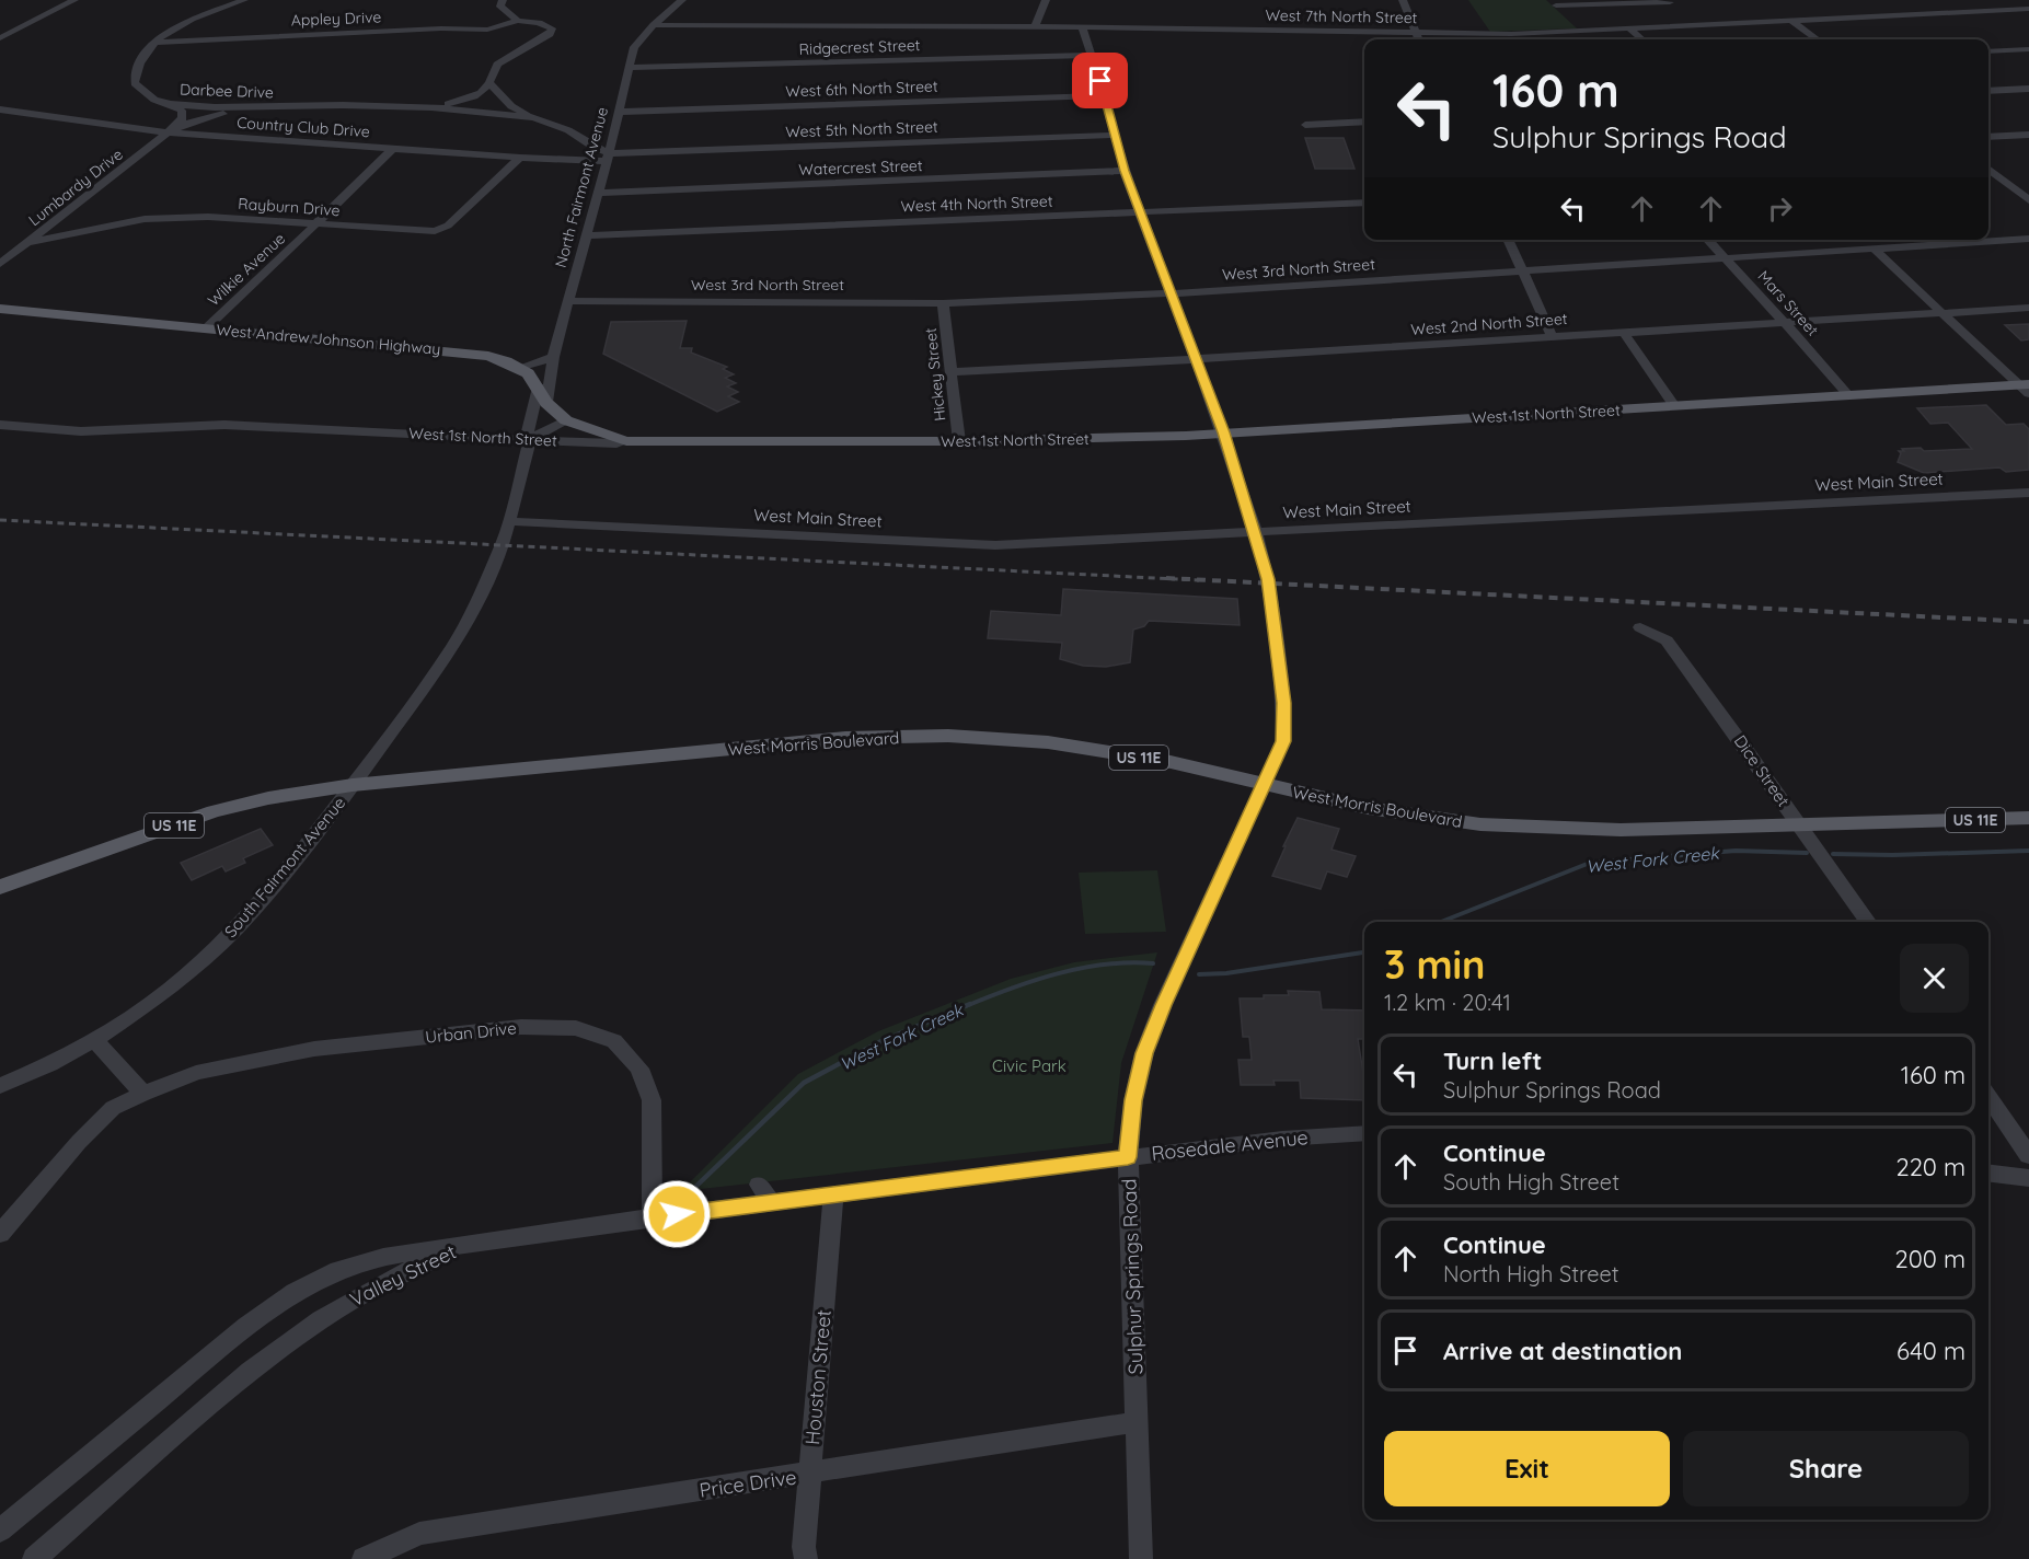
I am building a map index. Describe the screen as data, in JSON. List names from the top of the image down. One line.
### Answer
{"streets":{"main road":["West Andrew Johnson Highway","West 1st North Street","West Morris Boulevard","US 11E"],"street":["West 7th North Street","Appley Drive","Ridgecrest Street","West 6th North Street","Darbee Drive","Country Club Drive","West 5th North Street","Watercrest Street","Lumbardy Drive","North Fairmont Avenue","West 4th North Street","Rayburn Drive","Wilkie Avenue","West 3rd North Street","Mars Street","West 2nd North Street","Hickey Street","West Main Street","Dice Street","South Fairmont Avenue","Urban Drive","Rosedale Avenue","Valley Street","Sulphur Springs Road","Houston Street","Price Drive"]},"crossings":[["West 7th North Street","North Fairmont Avenue"],["West 7th North Street","Sulphur Springs Road"],["Appley Drive","Darbee Drive"],["Ridgecrest Street","North Fairmont Avenue"],["Ridgecrest Street","Sulphur Springs Road"],["West 6th North Street","North Fairmont Avenue"],["West 6th North Street","Sulphur Springs Road"],["Darbee Drive","Country Club Drive"],["Darbee Drive","West 5th North Street"],["Darbee Drive","North Fairmont Avenue"],["Country Club Drive","West 5th North Street"],["Country Club Drive","Lumbardy Drive"],["Country Club Drive","North Fairmont Avenue"],["Country Club Drive","Rayburn Drive"],["Country Club Drive","Wilkie Avenue"],["West 5th North Street","North Fairmont Avenue"],["West 5th North Street","Sulphur Springs Road"],["Watercrest Street","North Fairmont Avenue"],["Watercrest Street","Sulphur Springs Road"],["Lumbardy Drive","Rayburn Drive"],["North Fairmont Avenue","West 4th North Street"],["North Fairmont Avenue","West 3rd North Street"],["North Fairmont Avenue","West Andrew Johnson Highway"],["West 4th North Street","Sulphur Springs Road"],["Rayburn Drive","Wilkie Avenue"],["Wilkie Avenue","West Andrew Johnson Highway"],["West 3rd North Street","Mars Street"],["West 3rd North Street","Hickey Street"],["West 3rd North Street","Sulphur Springs Road"],["Mars Street","West 2nd North Street"],["Mars Street","West 1st North Street"],["West 2nd North Street","Hickey Street"],["West 2nd North Street","Sulphur Springs Road"],["West Andrew Johnson Highway","West 1st North Street"],["Hickey Street","West 1st North Street"],["West 1st North Street","Sulphur Springs Road"],["West Main Street","South Fairmont Avenue"],["West Main Street","Sulphur Springs Road"],["West Morris Boulevard","Dice Street"],["West Morris Boulevard","South Fairmont Avenue"],["West Morris Boulevard","Sulphur Springs Road"],["Urban Drive","Rosedale Avenue"],["Rosedale Avenue","Valley Street"],["Rosedale Avenue","Sulphur Springs Road"],["Rosedale Avenue","Houston Street"],["Sulphur Springs Road","Price Drive"],["Houston Street","Price Drive"]],"water":["West Fork Creek"],"parks":["Civic Park"],"page":{"turn":["160 m","Sulphur Springs Road"],"heading":["3 min","1.2 km · 20:41"],"list":[{"name":"Turn left","note":"Sulphur Springs Road","value":"160 m"},{"name":"Continue","note":"South High Street","value":"220 m"},{"name":"Continue","note":"North High Street","value":"200 m"},{"name":"Arrive at destination","value":"640 m"}],"buttons":["Exit","Share"]}}
